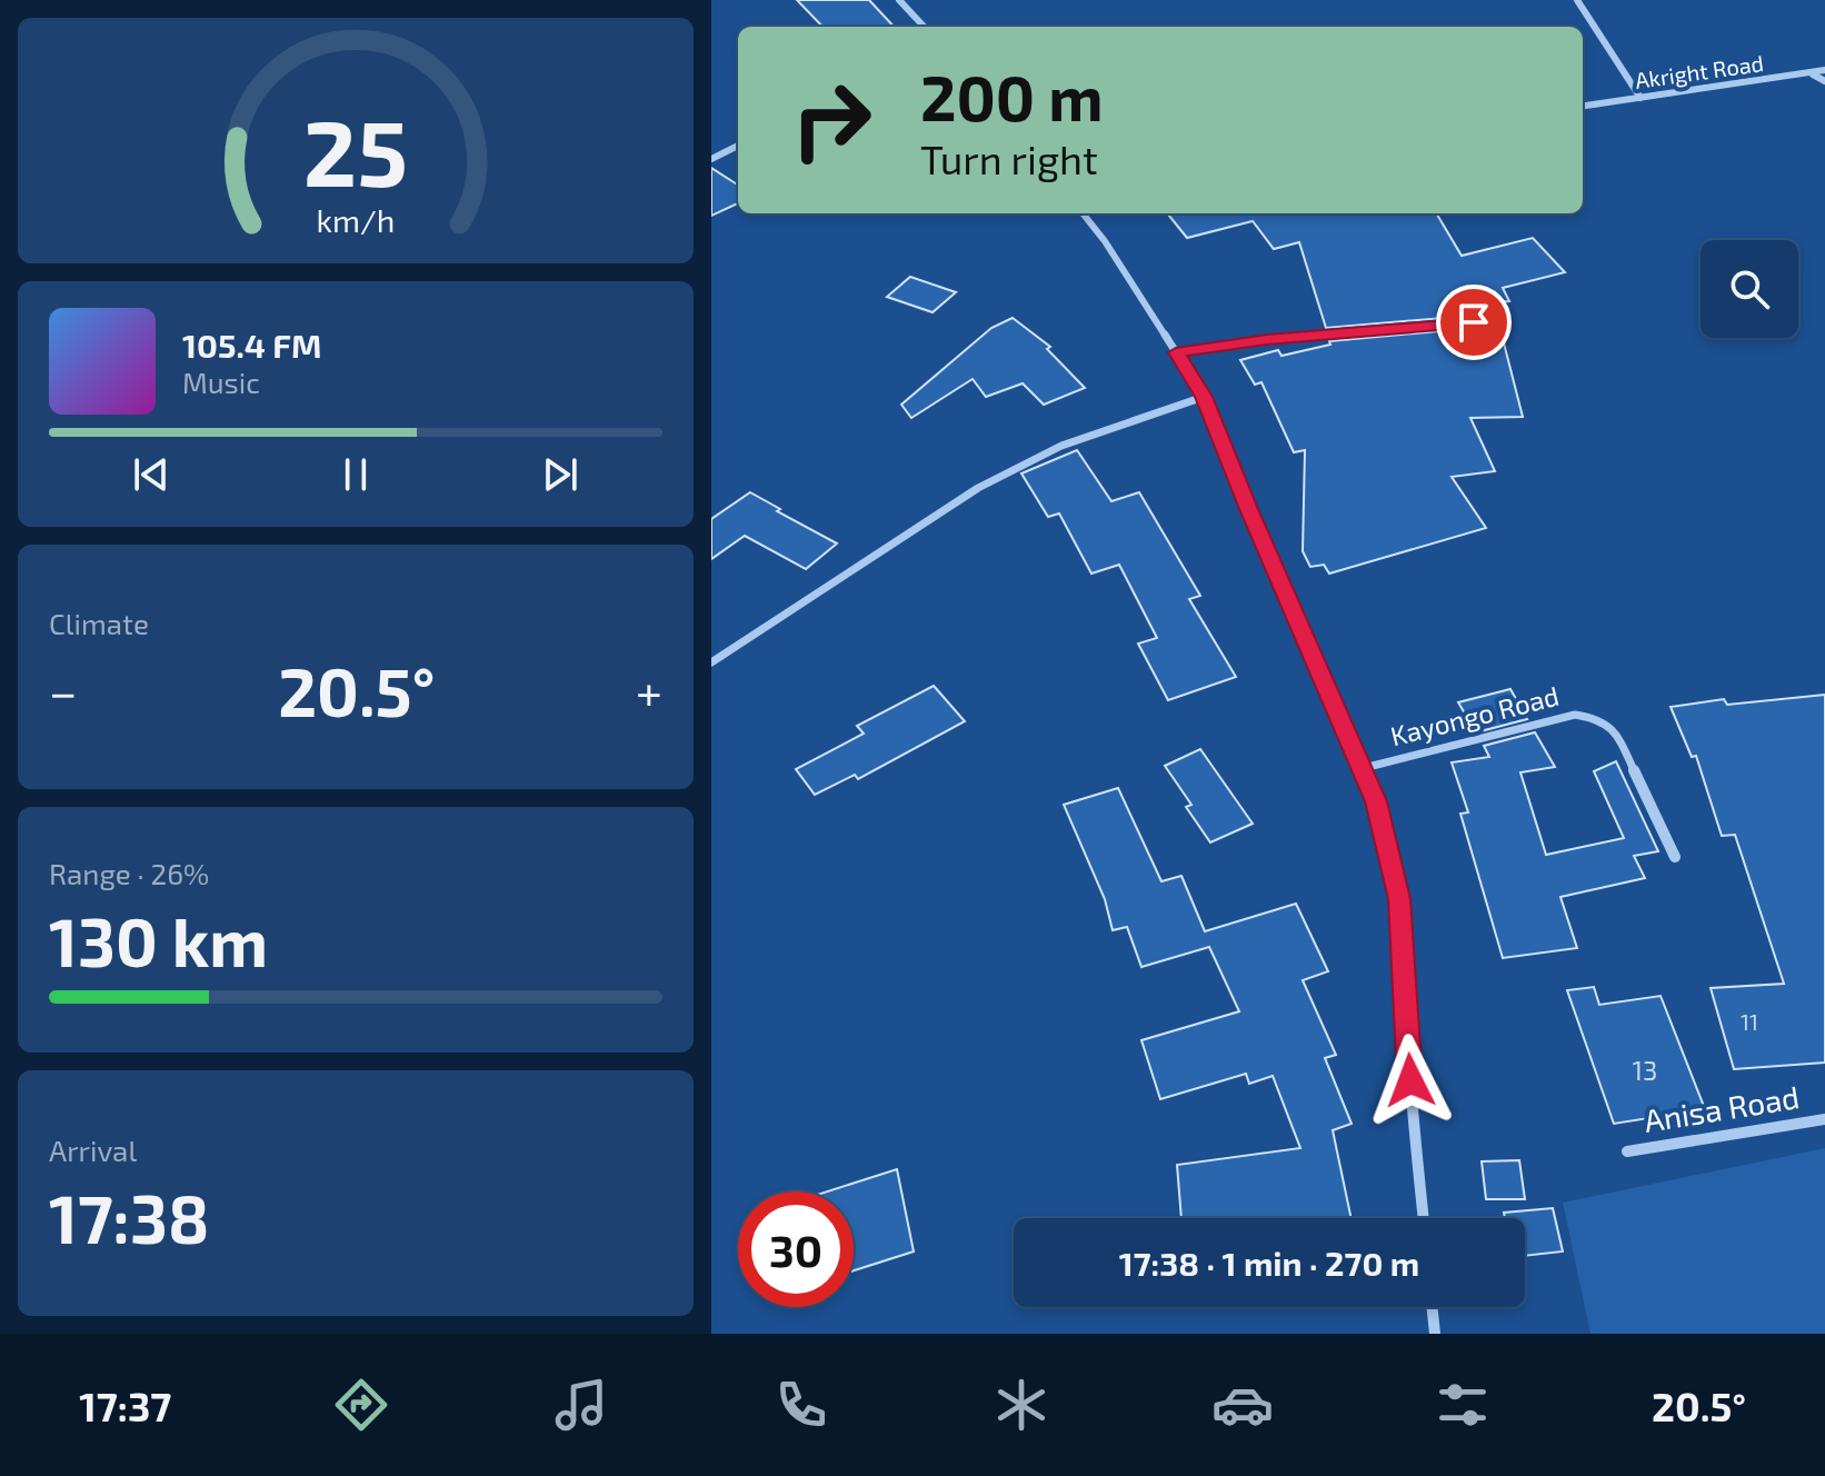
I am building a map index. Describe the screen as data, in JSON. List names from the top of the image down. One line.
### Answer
{"streets":{"street":["Akright Road","Kayongo Road","Anisa Road"]},"house_numbers":["11","13"],"page":{"turn":["200 m","Turn right"],"song":["105.4 FM","Music"],"tile":["Climate",["Range · 26%","130 km"],["Arrival","17:38"]],"heat":["−","20.5°","+"],"limit":"30","trip":"17:38 · 1 min · 270 m","tabs":["17:37","20.5°"],"gauge":["25","km/h"]}}
